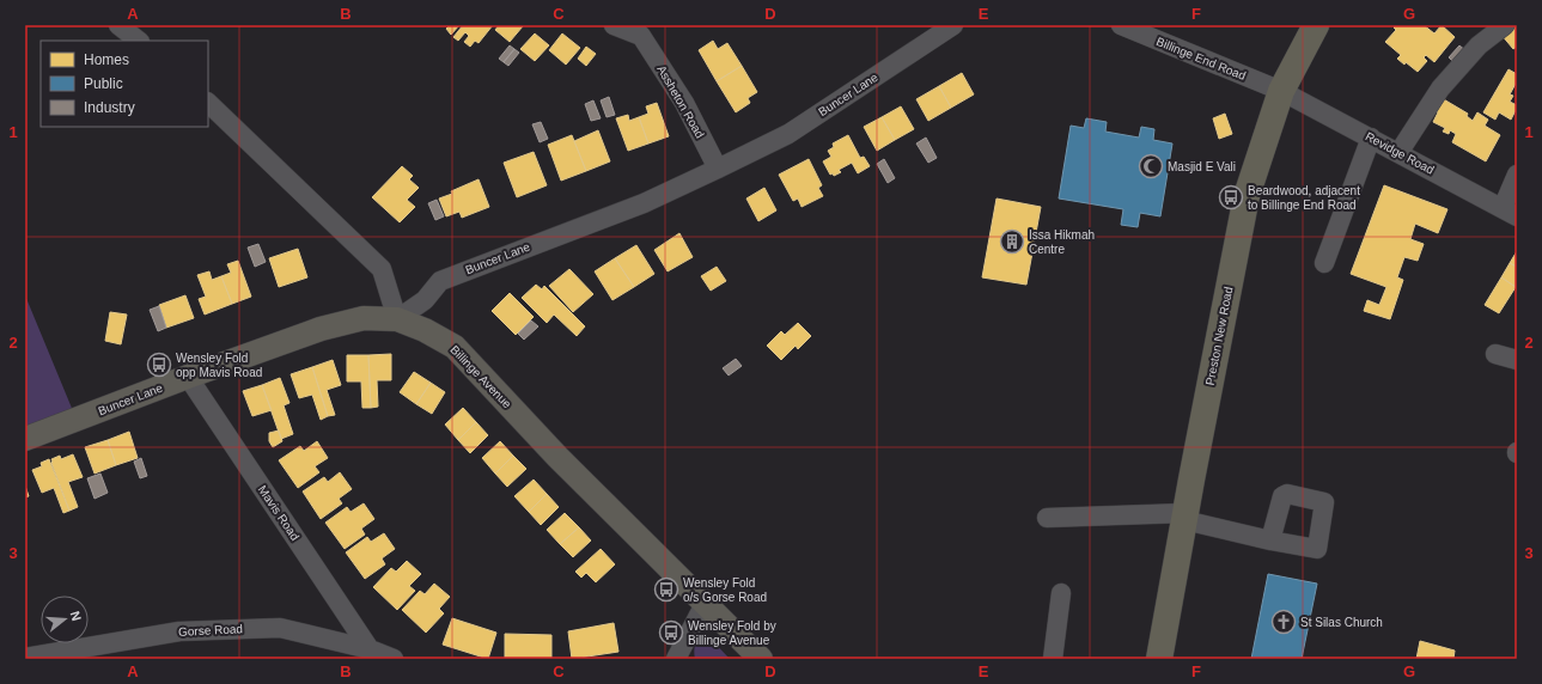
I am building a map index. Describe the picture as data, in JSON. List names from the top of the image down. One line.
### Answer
{"streets":{"highway":["Preston New Road"],"main road":["Buncer Lane","Billinge Avenue"],"street":["Billinge End Road","Assheton Road","Revidge Road","Mavis Road","Gorse Road"]},"crossings":[["Billinge End Road","Revidge Road"],["Billinge End Road","Preston New Road"],["Buncer Lane","Assheton Road"],["Buncer Lane","Billinge Avenue"],["Buncer Lane","Mavis Road"],["Revidge Road","Preston New Road"],["Mavis Road","Gorse Road"]],"places":{"mosque":["Masjid E Vali"],"bus stop":["Beardwood, adjacent to Billinge End Road","Wensley Fold opp Mavis Road","Wensley Fold o/s Gorse Road","Wensley Fold by Billinge Avenue"],"building":["Issa Hikmah Centre"],"church":["St Silas Church"]},"legend":["Homes","Public","Industry"],"north":"right","grid":{"columns":["A","B","C","D","E","F","G"],"rows":["1","2","3"]}}
